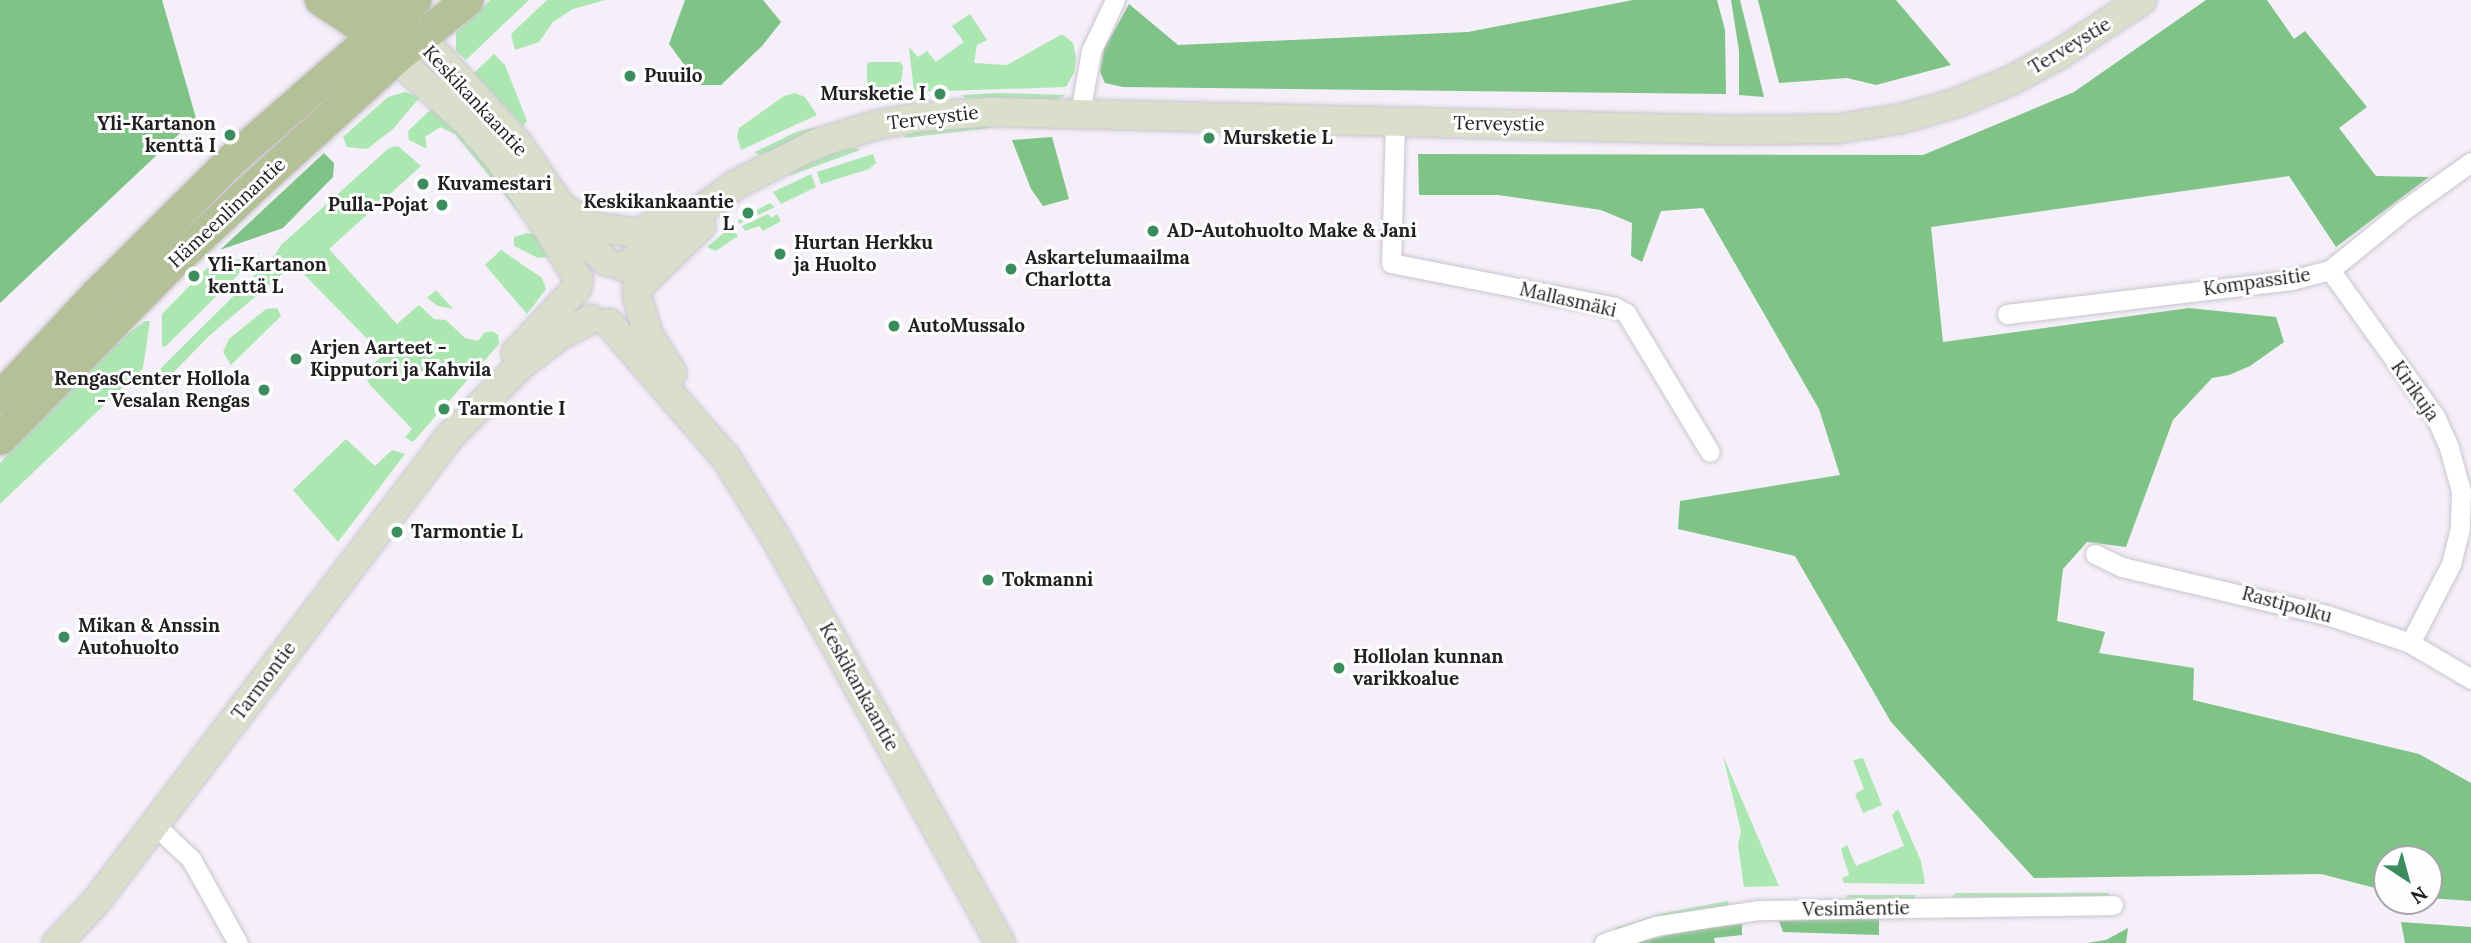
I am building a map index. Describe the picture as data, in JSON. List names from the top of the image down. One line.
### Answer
{"streets":{"main road":["Terveystie","Keskikankaantie","Hämeenlinnantie","Tarmontie"],"street":["Kompassitie","Mallasmäki","Kirikuja","Rastipolku","Vesimäentie"]},"crossings":[["Terveystie","Keskikankaantie"],["Terveystie","Mallasmäki"],["Terveystie","Tarmontie"],["Keskikankaantie","Hämeenlinnantie"],["Keskikankaantie","Tarmontie"],["Kompassitie","Kirikuja"],["Kirikuja","Rastipolku"]],"places":["Puuilo","Mursketie I","Yli-Kartanon kenttä I","Mursketie L","Kuvamestari","Pulla-Pojat","Keskikankaantie L","AD-Autohuolto Make & Jani","Hurtan Herkku ja Huolto","Askartelumaailma Charlotta","Yli-Kartanon kenttä L","AutoMussalo","Arjen Aarteet - Kipputori ja Kahvila","RengasCenter Hollola - Vesalan Rengas","Tarmontie I","Tarmontie L","Tokmanni","Mikan & Anssin Autohuolto","Hollolan kunnan varikkoalue"],"north":"bottom right"}
